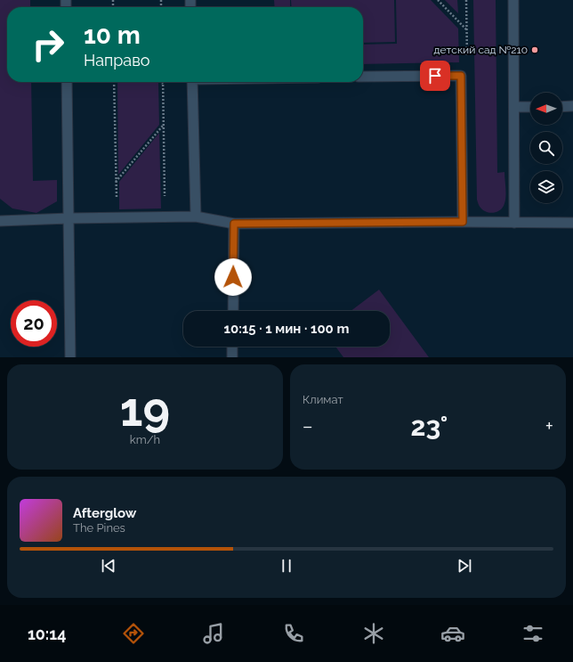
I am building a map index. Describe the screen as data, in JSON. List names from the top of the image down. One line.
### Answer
{"places":["детский сад №210"],"north":"left","page":{"turn":["10 m","Направо"],"limit":"20","trip":"10:15 · 1 мин · 100 m","tile":[["19","km/h"],"Климат"],"heat":["−","23°","+"],"song":["Afterglow","The Pines"],"tabs":"10:14"}}
